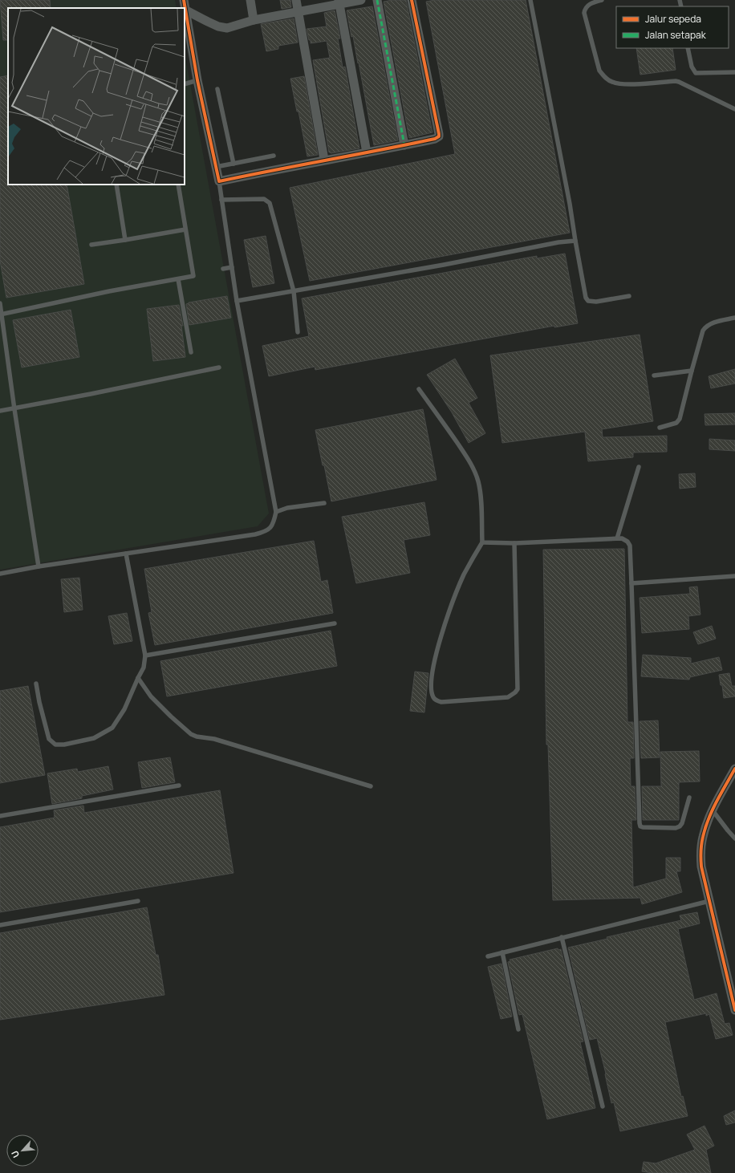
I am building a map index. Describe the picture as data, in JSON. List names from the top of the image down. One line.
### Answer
{"legend":["Jalur sepeda","Jalan setapak"],"north":"bottom left"}
